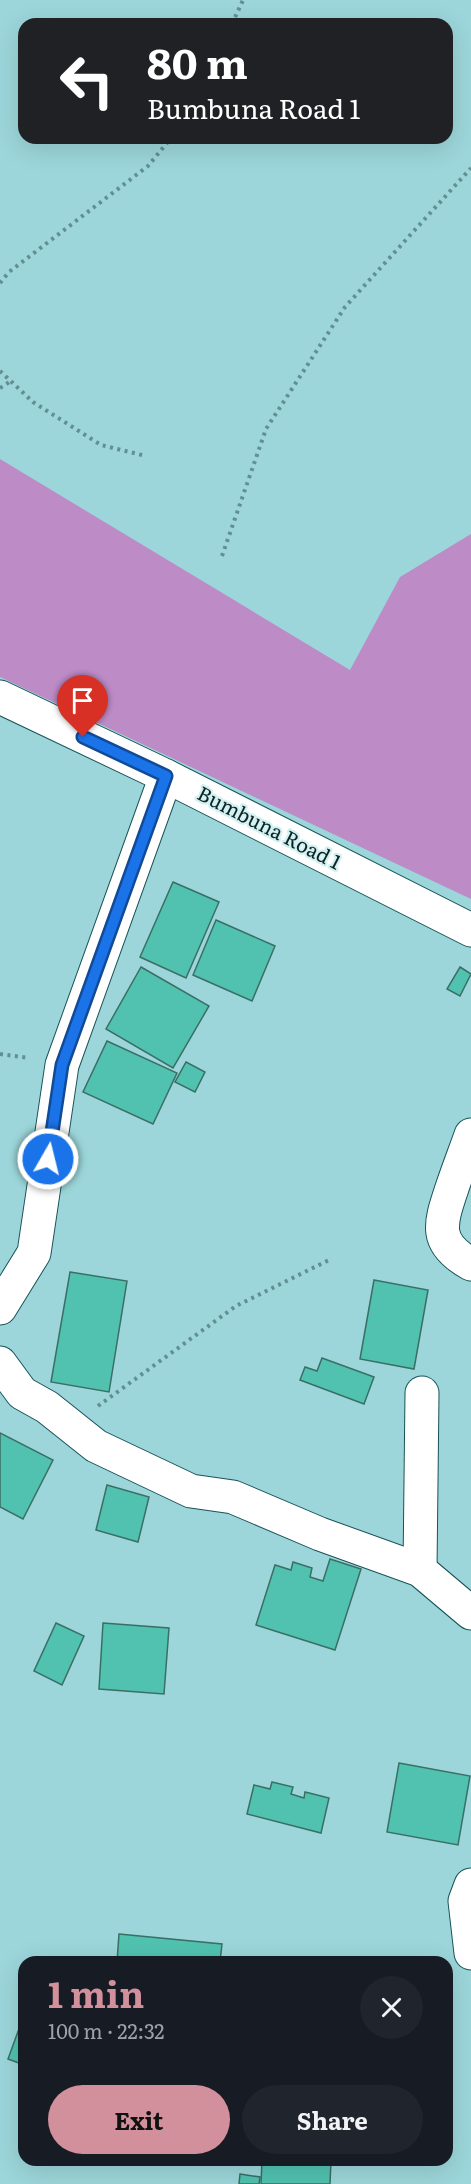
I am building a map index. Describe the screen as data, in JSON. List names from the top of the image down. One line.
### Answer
{"streets":{"street":["Bumbuna Road 1"]},"page":{"turn":["80 m","Bumbuna Road 1"],"heading":["1 min","100 m · 22:32"],"buttons":["Exit","Share"]}}
